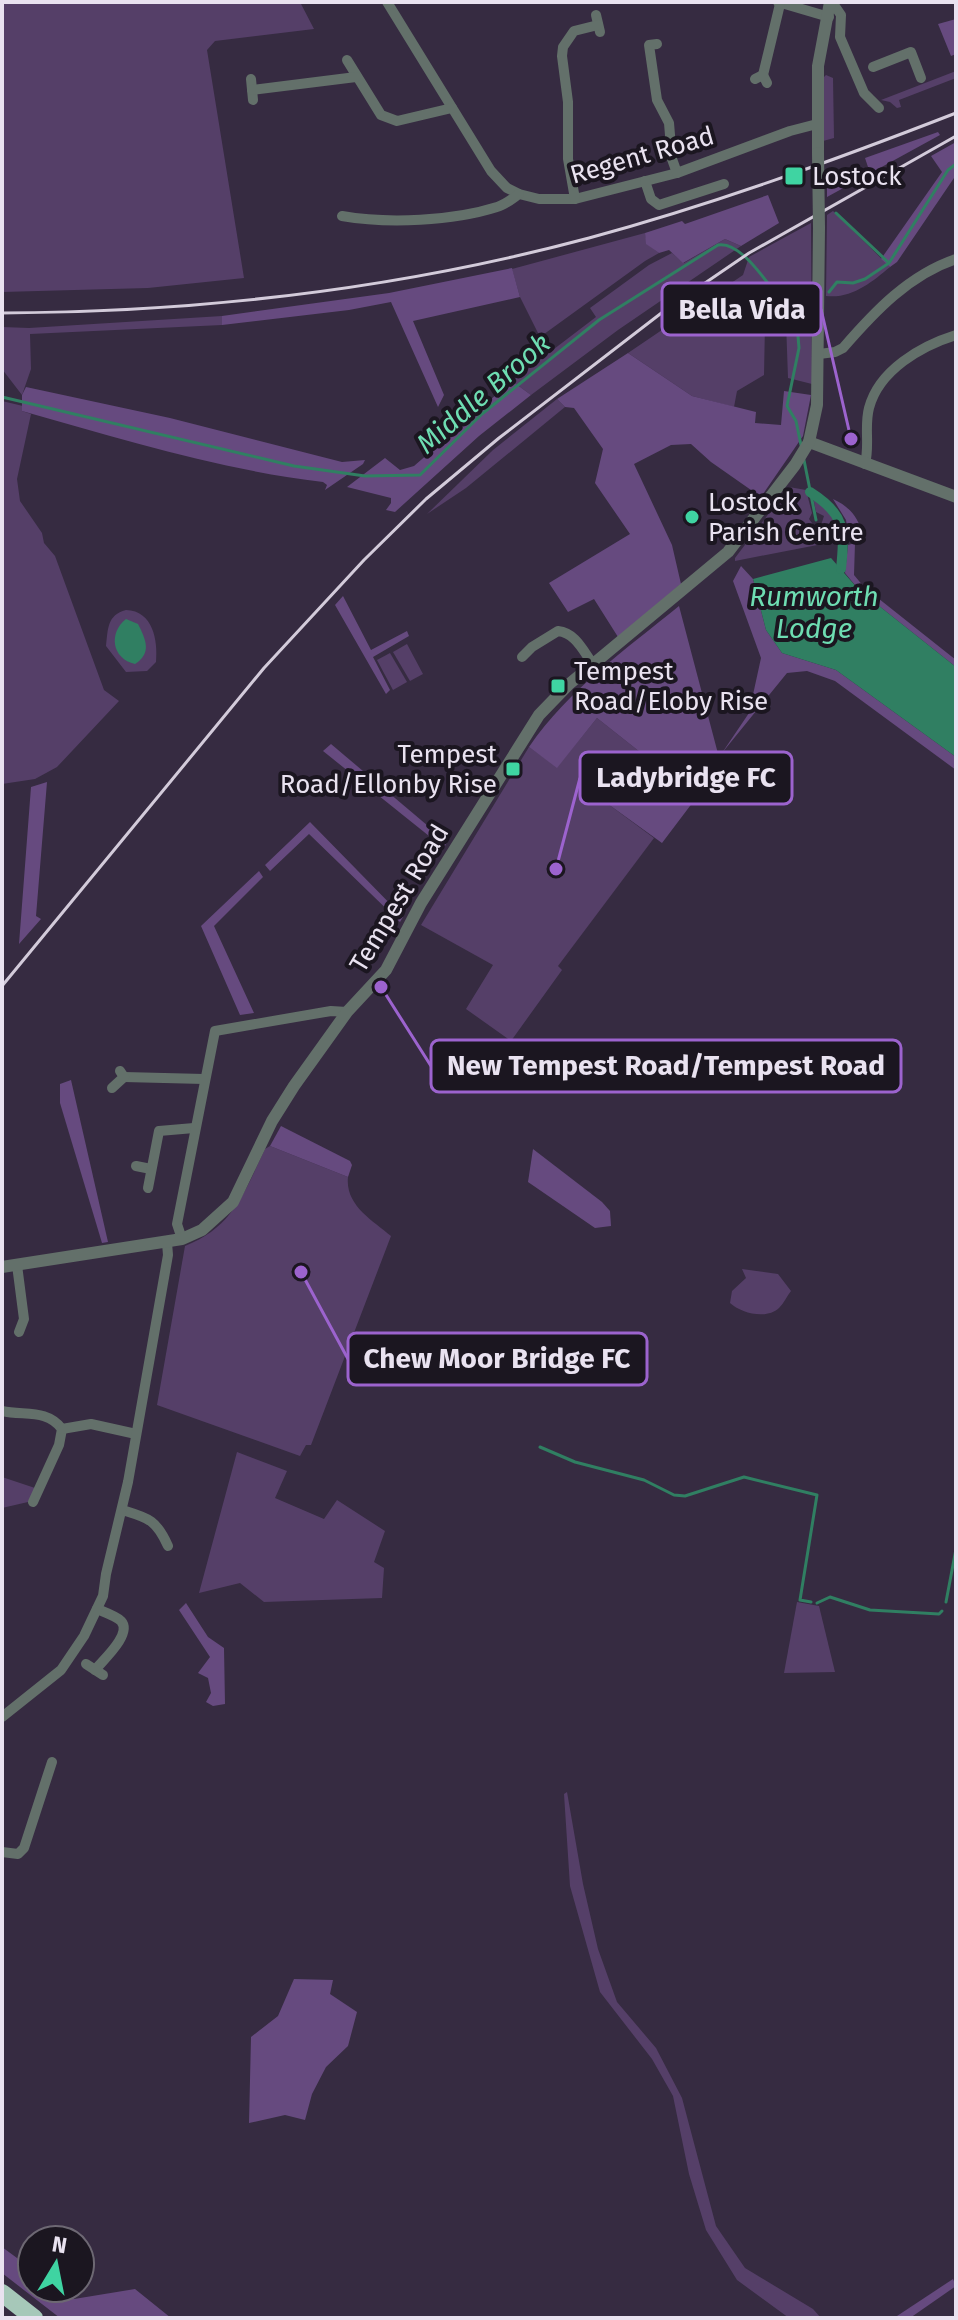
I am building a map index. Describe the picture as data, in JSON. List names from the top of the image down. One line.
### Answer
{"streets":{"street":["Regent Road","Tempest Road"]},"water":["Middle Brook","Rumworth Lodge"],"places":{"transit":["Lostock","Tempest Road/Eloby Rise","Tempest Road/Ellonby Rise"],"other":["Bella Vida","Lostock Parish Centre","Ladybridge FC","New Tempest Road/Tempest Road","Chew Moor Bridge FC"]},"north":"top"}
